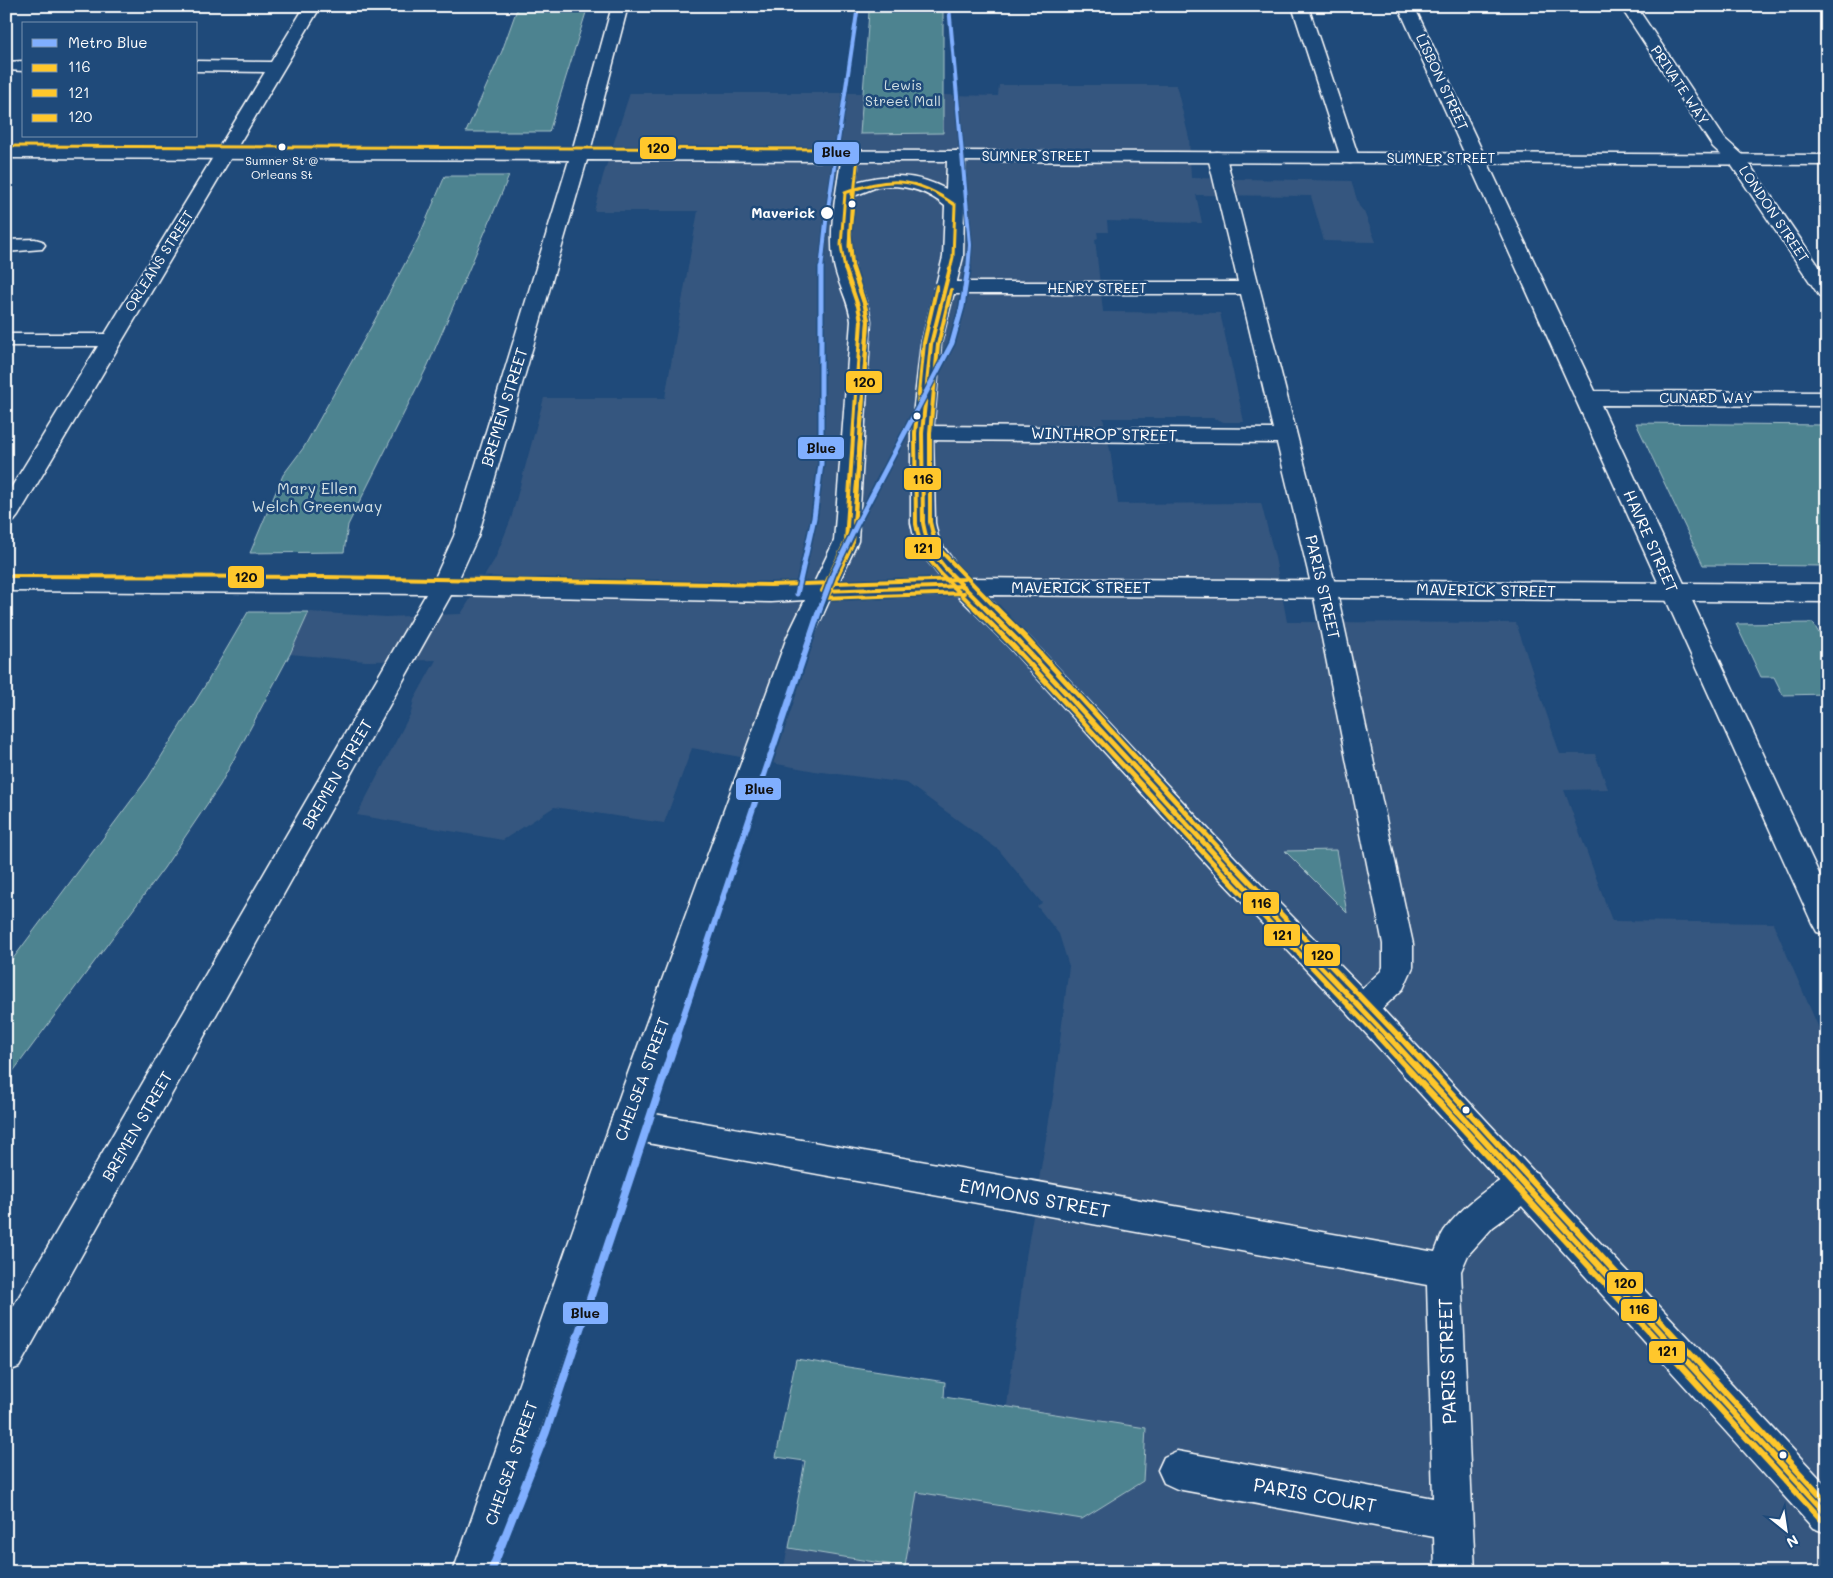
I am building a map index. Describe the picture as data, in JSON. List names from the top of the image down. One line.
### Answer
{"streets":{"street":["LISBON STREET","PRIVATE WAY","SUMNER STREET","LONDON STREET","ORLEANS STREET","HENRY STREET","CUNARD WAY","BREMEN STREET","WINTHROP STREET","HAVRE STREET","MAVERICK STREET","PARIS STREET","CHELSEA STREET","EMMONS STREET","PARIS COURT"]},"crossings":[["LISBON STREET","SUMNER STREET"],["LISBON STREET","HAVRE STREET"],["PRIVATE WAY","SUMNER STREET"],["PRIVATE WAY","LONDON STREET"],["SUMNER STREET","LONDON STREET"],["SUMNER STREET","ORLEANS STREET"],["SUMNER STREET","BREMEN STREET"],["SUMNER STREET","HAVRE STREET"],["SUMNER STREET","PARIS STREET"],["SUMNER STREET","CHELSEA STREET"],["HENRY STREET","PARIS STREET"],["CUNARD WAY","HAVRE STREET"],["BREMEN STREET","MAVERICK STREET"],["WINTHROP STREET","PARIS STREET"],["HAVRE STREET","MAVERICK STREET"],["MAVERICK STREET","PARIS STREET"],["MAVERICK STREET","CHELSEA STREET"],["PARIS STREET","EMMONS STREET"],["PARIS STREET","PARIS COURT"],["CHELSEA STREET","EMMONS STREET"]],"parks":["Lewis Street Mall","Mary Ellen Welch Greenway"],"places":["Sumner St @ Orleans St","Maverick"],"lines":["metro line Blue","transit line 120","transit line 116","transit line 121"],"legend":["Metro Blue","116","121","120"],"north":"bottom right"}
